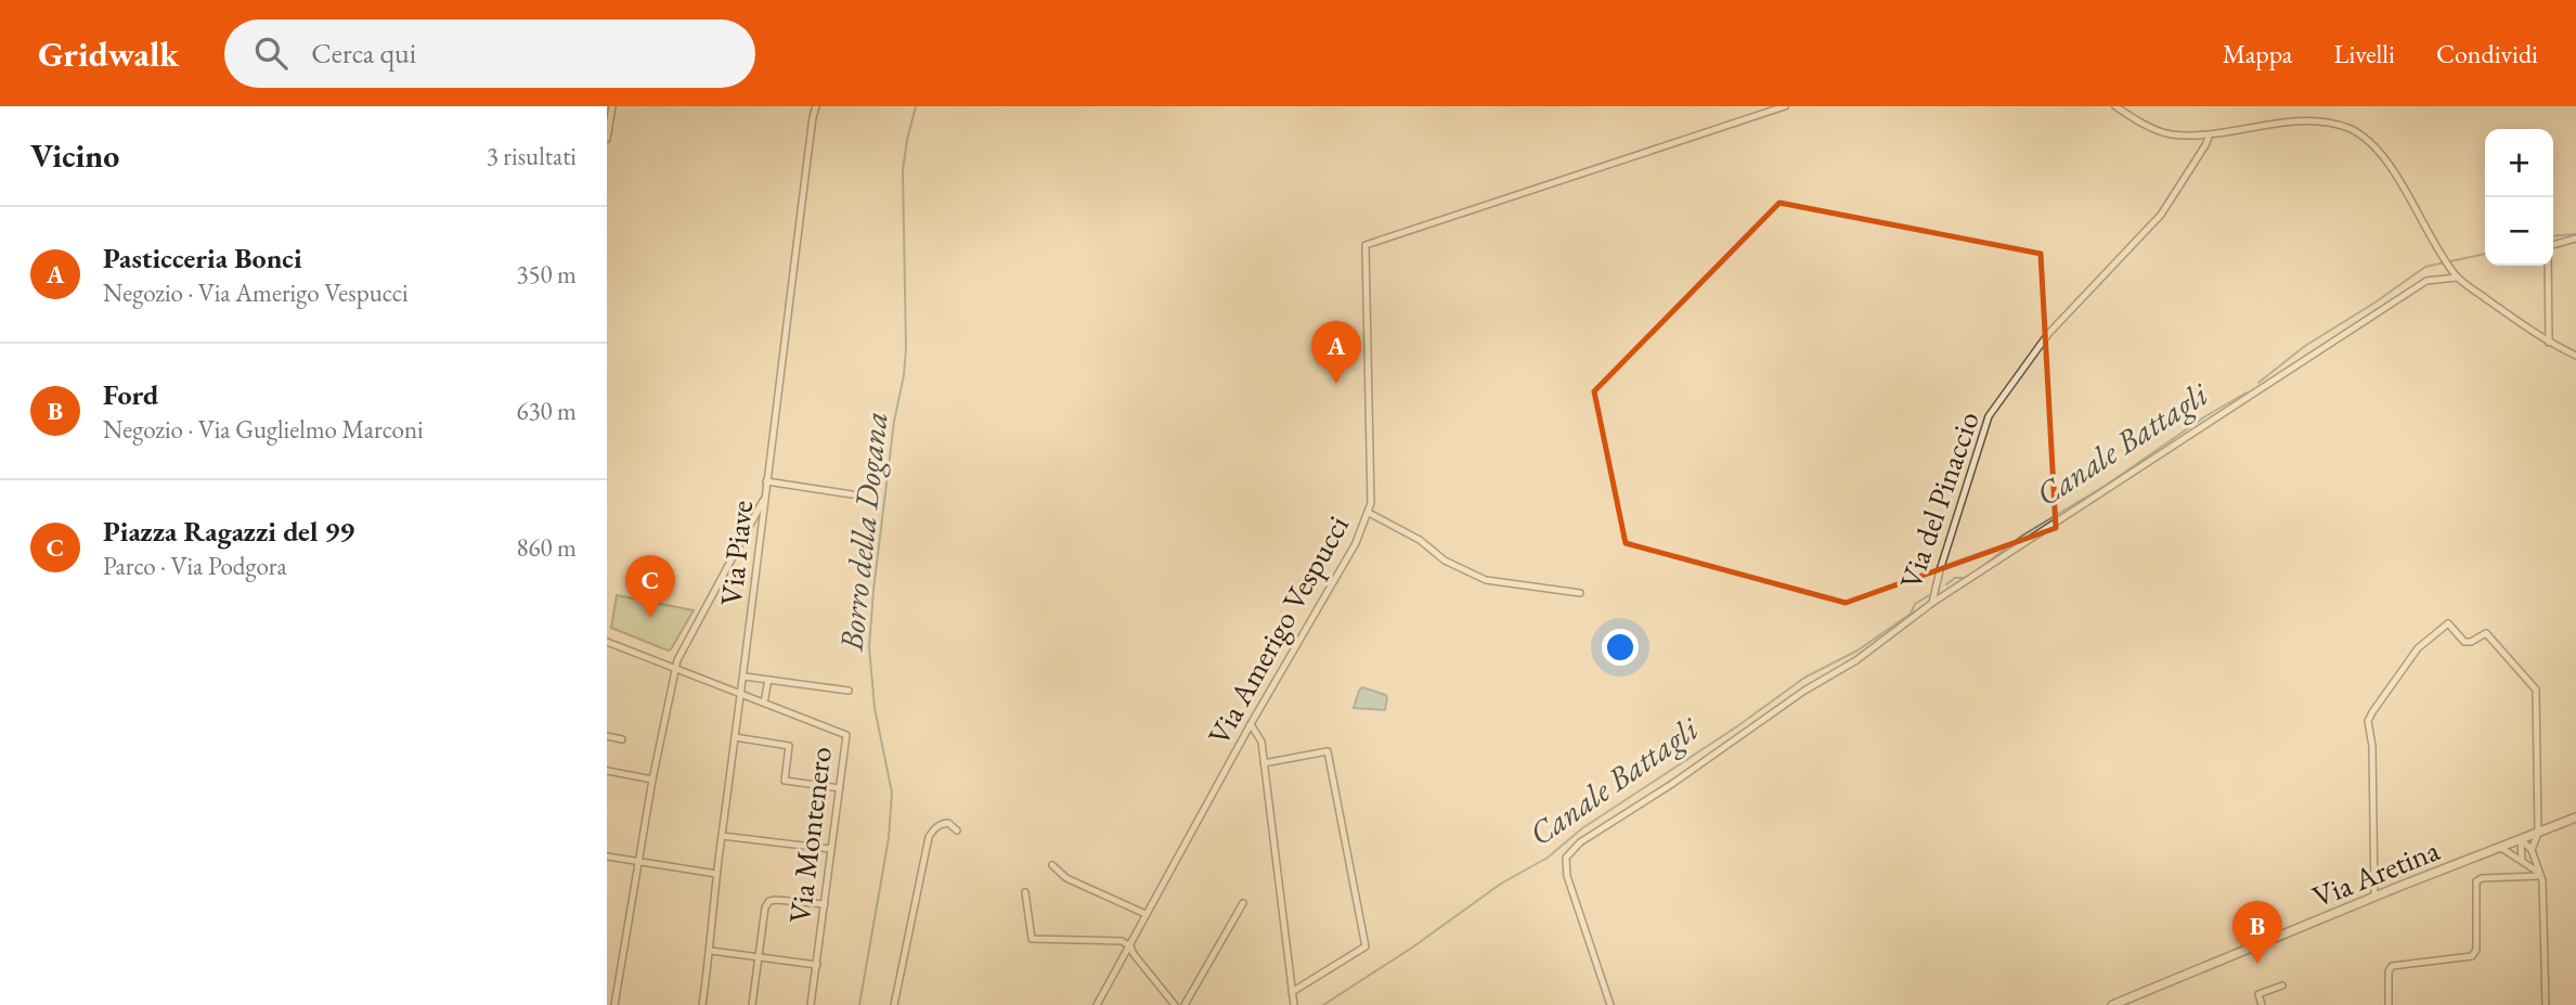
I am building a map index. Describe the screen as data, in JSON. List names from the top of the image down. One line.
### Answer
{"streets":{"street":["Via del Pinaccio","Via Piave","Via Amerigo Vespucci","Via Montenero","Via Aretina"]},"crossings":[["Via Piave","Via Montenero"]],"water":["Canale Battagli","Borro della Dogana"],"page":{"header":"Gridwalk","search":"Cerca qui","nav":["Mappa","Livelli","Condividi"],"heading":["Vicino","3 risultati"],"map_buttons":["+","−"],"list":[{"mark":"A","name":"Pasticceria Bonci","note":"Negozio · Via Amerigo Vespucci","value":"350 m"},{"mark":"B","name":"Ford","note":"Negozio · Via Guglielmo Marconi","value":"630 m"},{"mark":"C","name":"Piazza Ragazzi del 99","note":"Parco · Via Podgora","value":"860 m"}],"pins":["A","C","B"]}}
